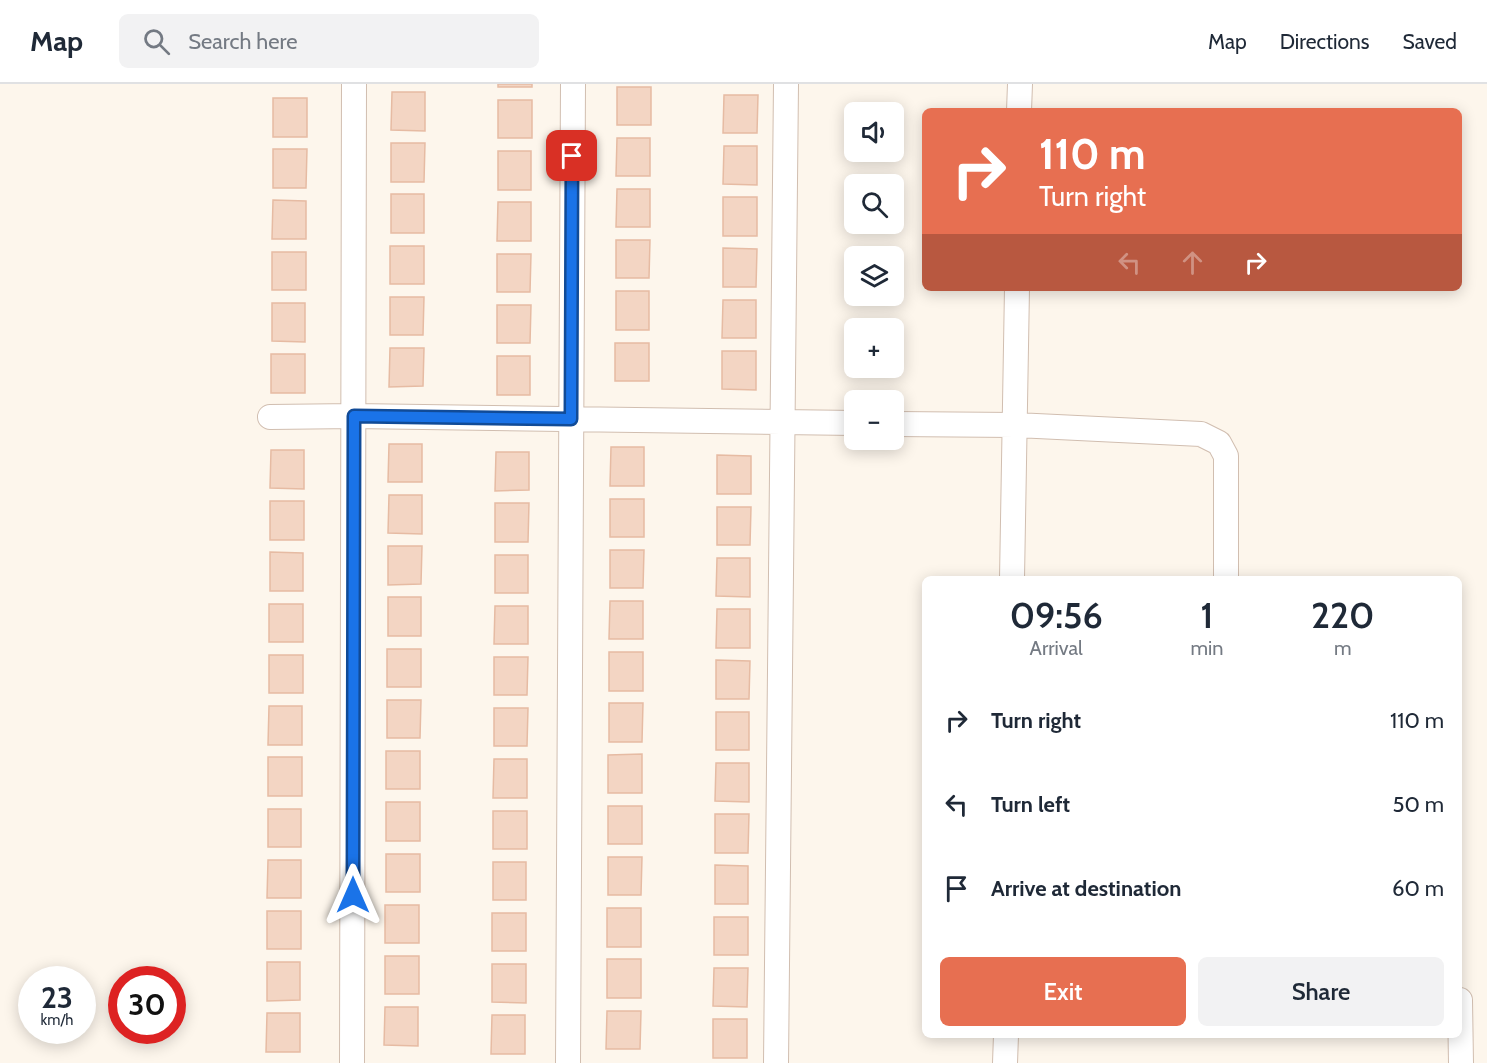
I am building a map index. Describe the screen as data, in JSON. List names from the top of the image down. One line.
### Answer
{"page":{"header":"Map","search":"Search here","nav":["Map","Directions","Saved"],"map_buttons":["+","−"],"turn":["110 m","Turn right"],"eta":["09:56","Arrival","1","min","220","m"],"list":[{"name":"Turn right","value":"110 m"},{"name":"Turn left","value":"50 m"},{"name":"Arrive at destination","value":"60 m"}],"buttons":["Exit","Share"],"speed":"23 km/h","limit":"30"}}
